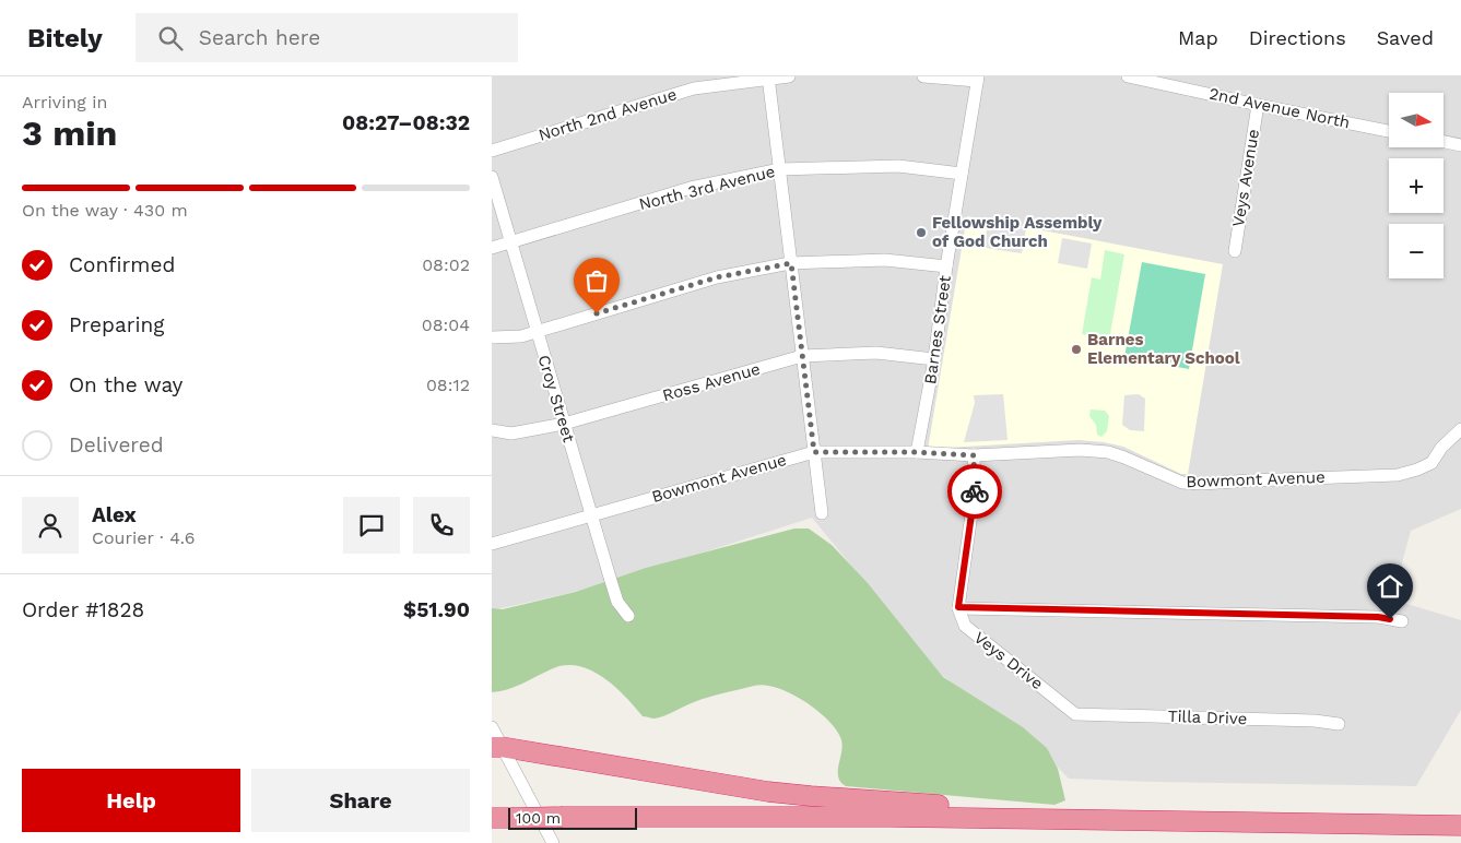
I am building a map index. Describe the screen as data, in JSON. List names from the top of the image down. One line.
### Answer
{"streets":{"street":["2nd Avenue North","North 2nd Avenue","Veys Avenue","North 3rd Avenue","Barnes Street","Ross Avenue","Croy Street","Bowmont Avenue","Veys Drive","Tilla Drive"]},"crossings":[["2nd Avenue North","Veys Avenue"],["North 3rd Avenue","Barnes Street"],["North 3rd Avenue","Croy Street"],["Barnes Street","Ross Avenue"],["Barnes Street","Bowmont Avenue"],["Ross Avenue","Croy Street"],["Croy Street","Bowmont Avenue"],["Veys Drive","Tilla Drive"]],"places":["Fellowship Assembly of God Church","Barnes Elementary School"],"scale_bar":"100 m","north":"right","page":{"header":"Bitely","search":"Search here","nav":["Map","Directions","Saved"],"heading":["3 min","Arriving in","08:27–08:32"],"panel":["Alex","Courier · 4.6","Order #1828","$51.90"],"map_buttons":["+","−"],"bar":"On the way · 430 m","list":[["Confirmed","08:02"],["Preparing","08:04"],["On the way","08:12"],"Delivered"],"buttons":["Help","Share"],"scale":"100 m"}}
